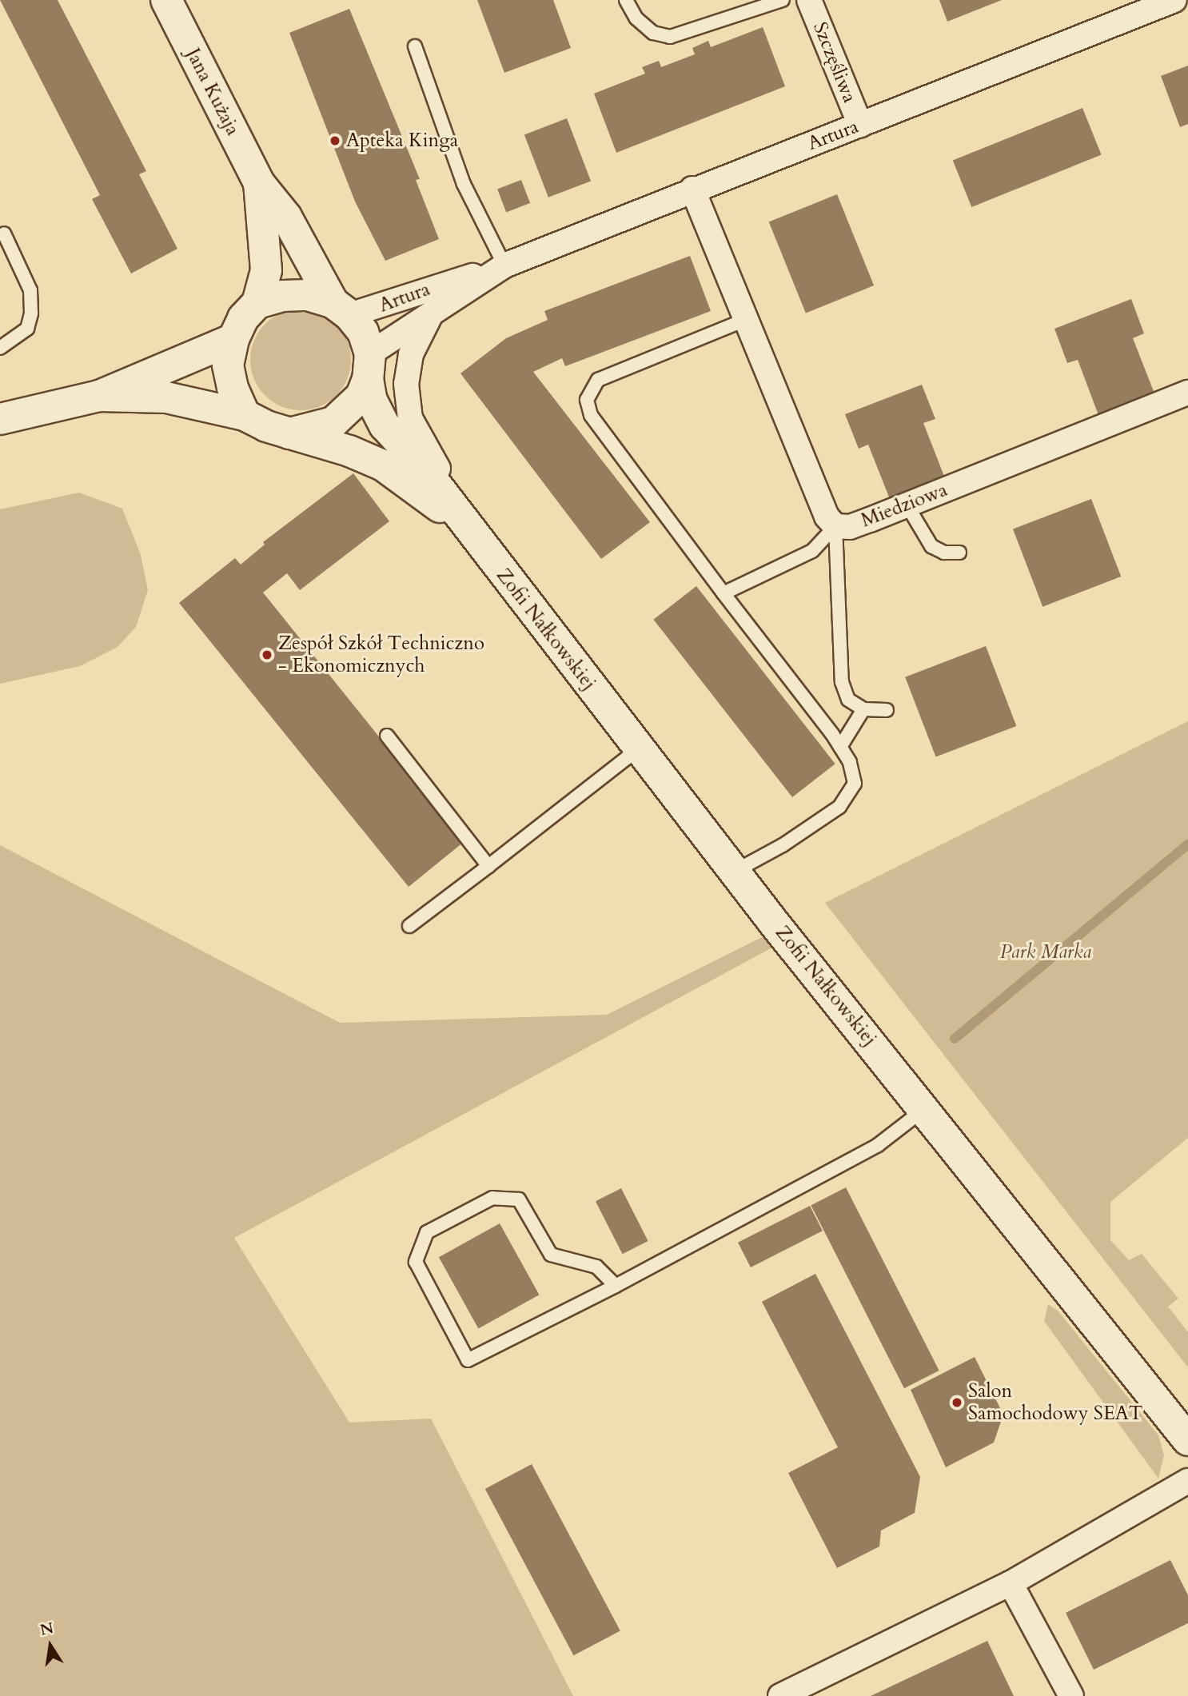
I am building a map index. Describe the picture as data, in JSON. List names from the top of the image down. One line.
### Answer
{"streets":{"street":["Szczęśliwa","Jana Kużaja","Artura","Miedziowa","Zofii Nałkowskiej"]},"crossings":[["Szczęśliwa","Artura"],["Jana Kużaja","Artura"],["Artura","Miedziowa"]],"parks":["Park Marka"],"places":["Apteka Kinga","Zespół Szkół Techniczno - Ekonomicznych","Salon Samochodowy SEAT"],"north":"top"}
